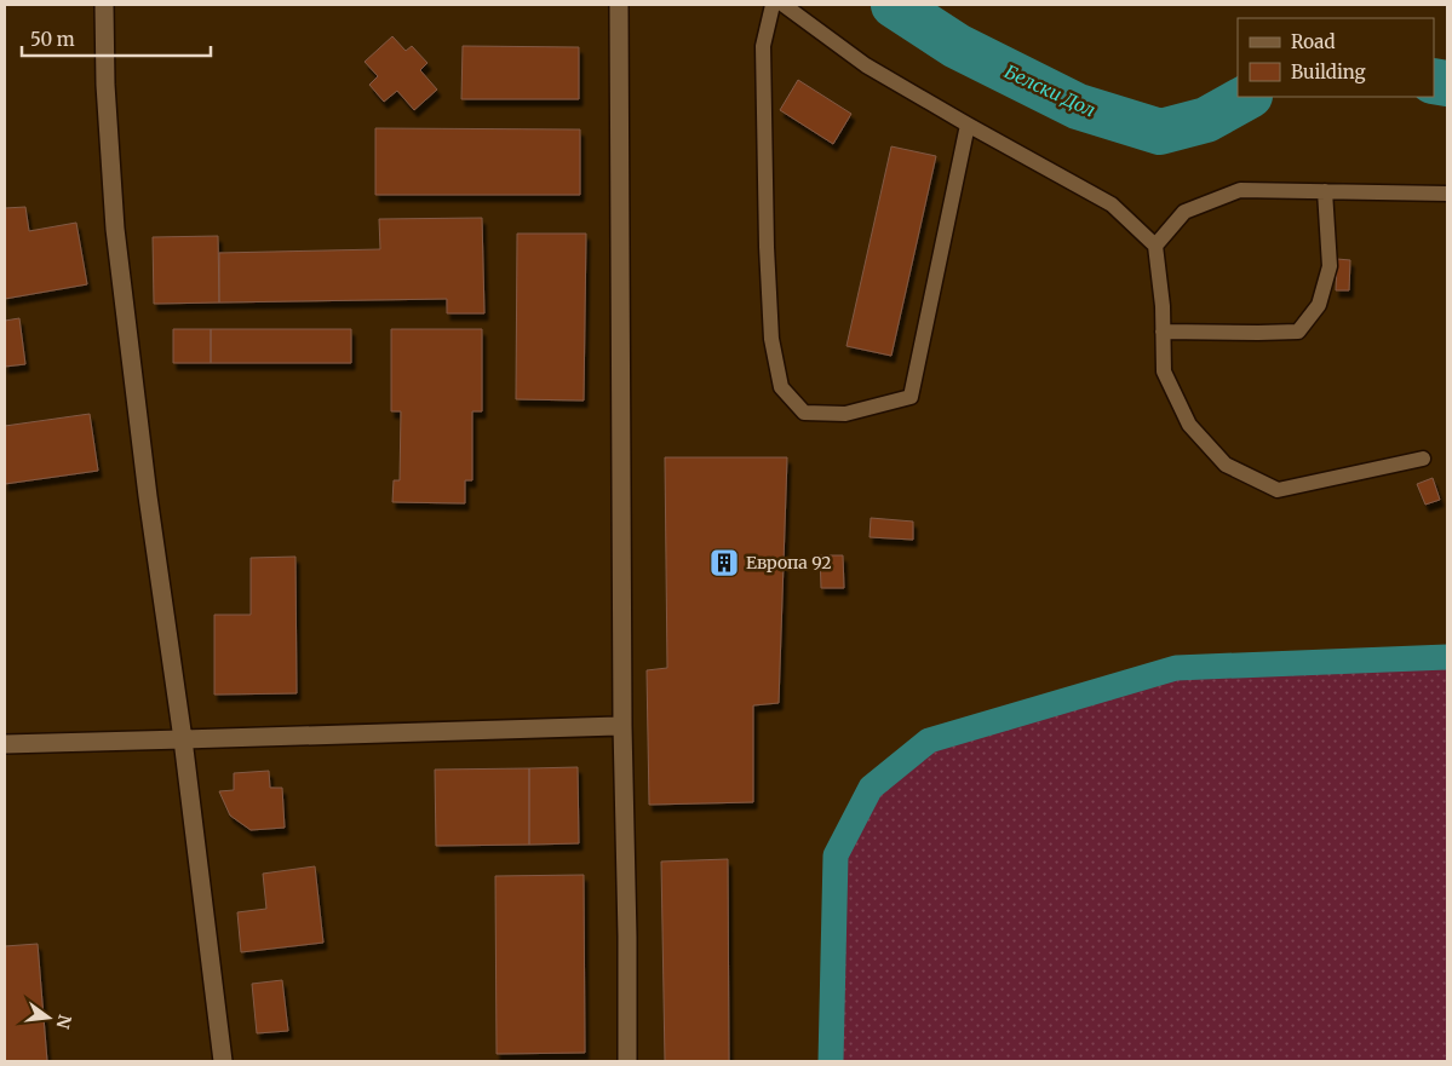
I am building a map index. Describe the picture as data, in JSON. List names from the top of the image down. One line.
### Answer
{"water":["Белски Дол"],"places":{"building":["Европа 92"]},"legend":["Road","Building"],"scale_bar":"50 m","north":"right"}
